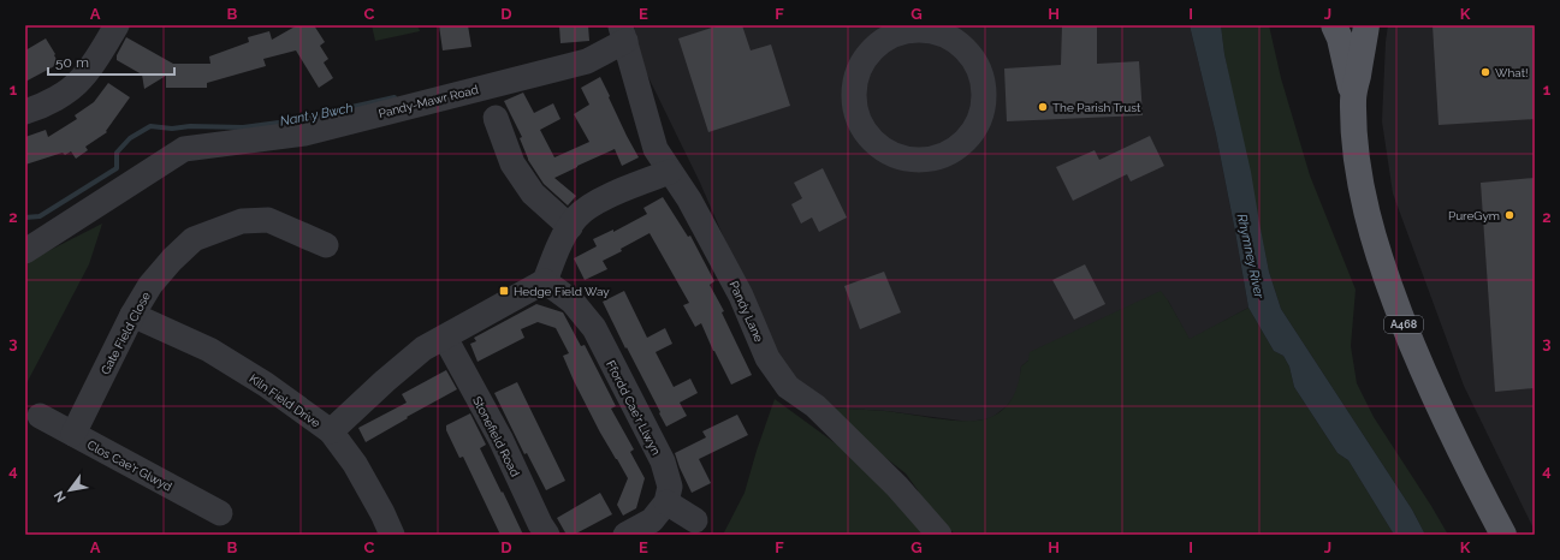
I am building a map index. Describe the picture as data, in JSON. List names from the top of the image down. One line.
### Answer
{"streets":{"main road":["A468"],"street":["Pandy-Mawr Road","Pandy Lane","Gate Field Close","Kiln Field Drive","Ffordd Cae'r Llwyn","Stonefield Road","Clos Cae'r Glwyd"]},"crossings":[["Pandy-Mawr Road","Pandy Lane"],["Gate Field Close","Kiln Field Drive"],["Gate Field Close","Clos Cae'r Glwyd"]],"water":["Nant y Bwch","Rhymney River"],"places":{"other":["What!","The Parish Trust","PureGym"],"transit":["Hedge Field Way"]},"scale_bar":"50 m","north":"bottom left","grid":{"columns":["A","B","C","D","E","F","G","H","I","J","K"],"rows":["1","2","3","4"]}}
